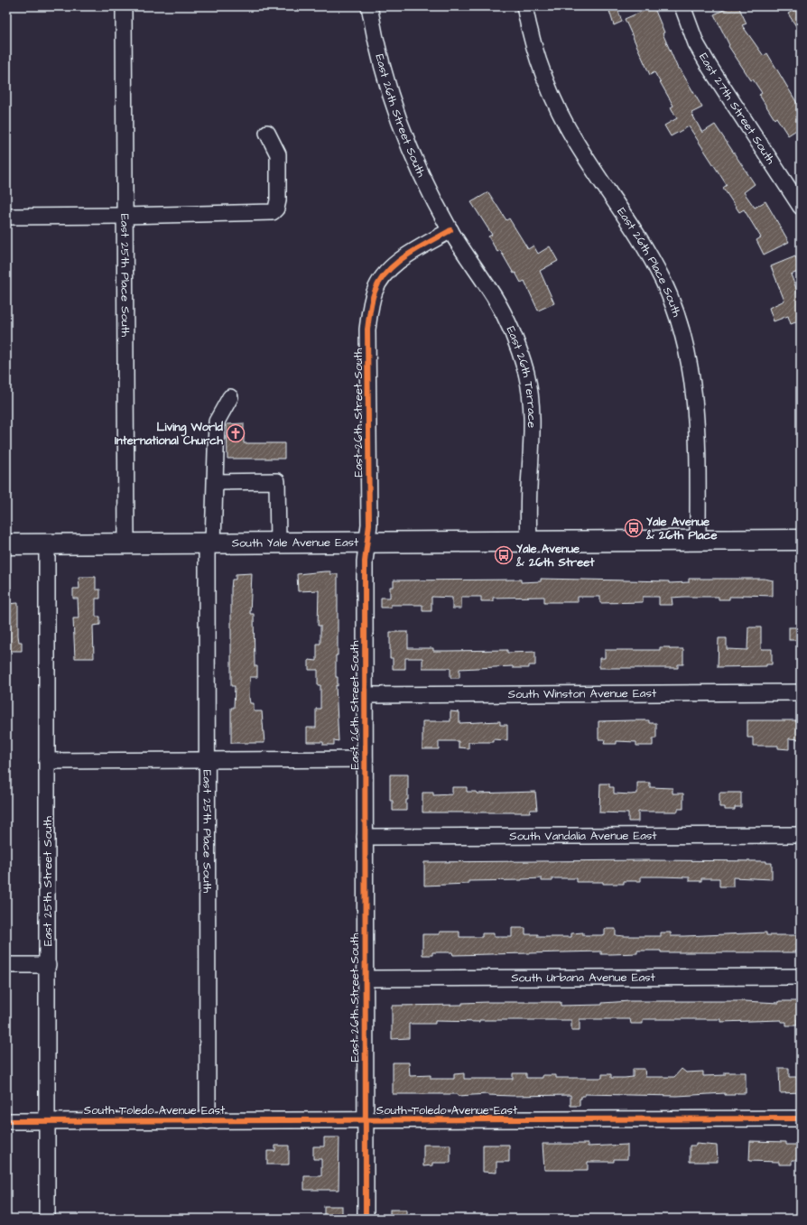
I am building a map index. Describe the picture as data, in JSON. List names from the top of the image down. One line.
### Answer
{"streets":{"main road":["South Yale Avenue East"],"street":["East 27th Street South","East 26th Street South","East 26th Place South","East 25th Place South","East 26th Terrace","South Winston Avenue East","South Vandalia Avenue East","East 25th Street South","South Urbana Avenue East","South Toledo Avenue East"]},"crossings":[["East 26th Street South","East 26th Terrace"],["East 26th Street South","South Yale Avenue East"],["East 26th Street South","South Winston Avenue East"],["East 26th Street South","South Vandalia Avenue East"],["East 26th Street South","South Urbana Avenue East"],["East 26th Street South","South Toledo Avenue East"],["East 26th Place South","South Yale Avenue East"],["East 25th Place South","South Yale Avenue East"],["East 25th Place South","South Toledo Avenue East"],["East 26th Terrace","South Yale Avenue East"],["South Yale Avenue East","East 25th Street South"],["East 25th Street South","South Toledo Avenue East"]],"places":{"church":["Living World International Church"],"bus stop":["Yale Avenue & 26th Place","Yale Avenue & 26th Street"]}}
